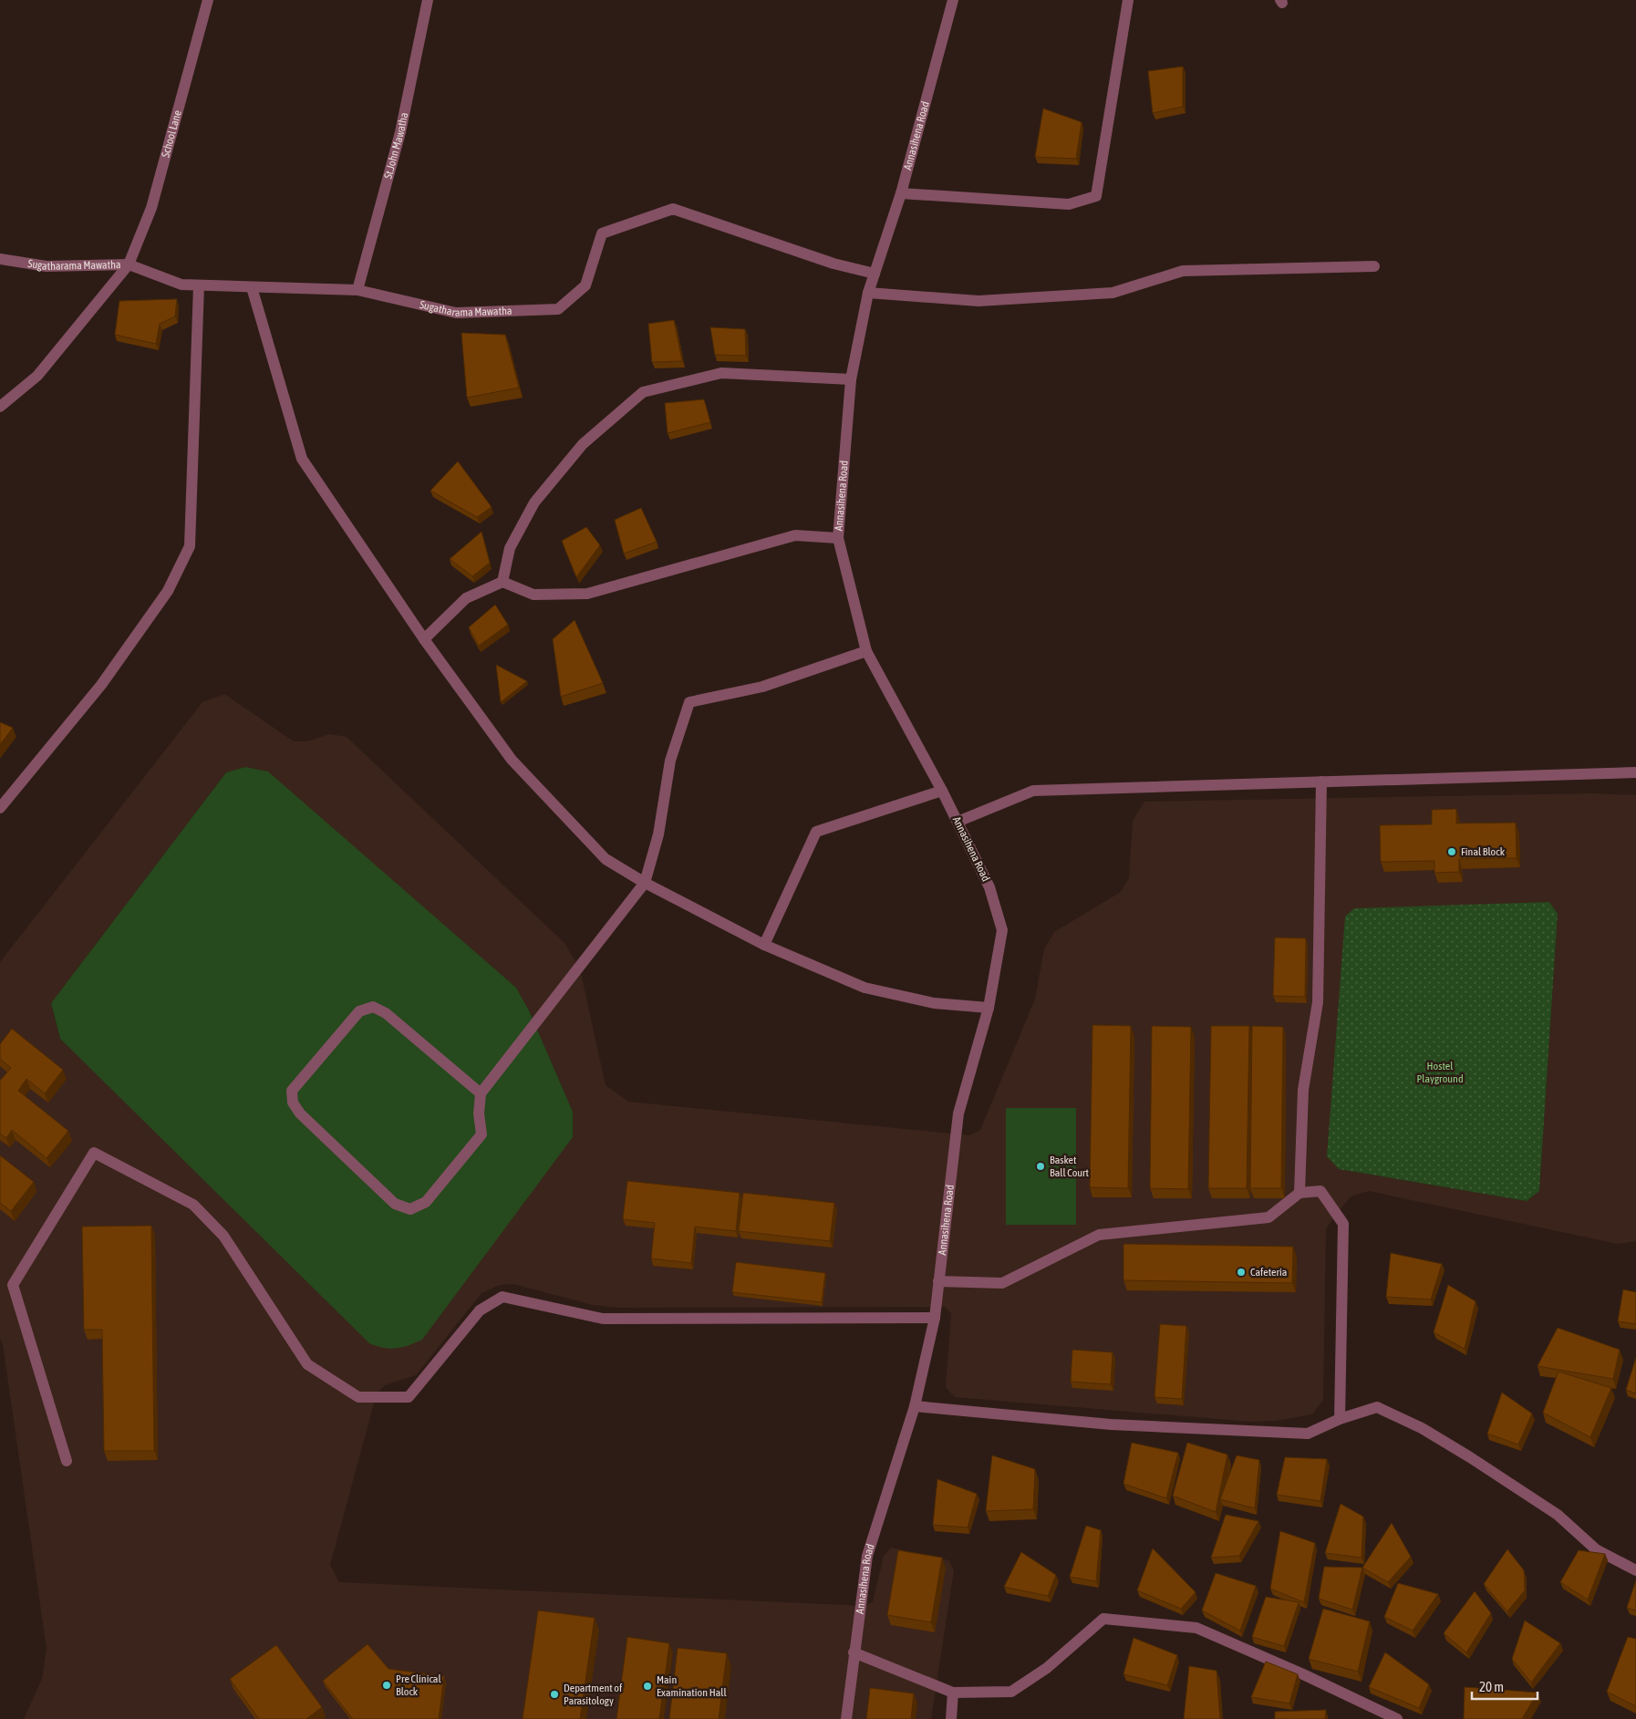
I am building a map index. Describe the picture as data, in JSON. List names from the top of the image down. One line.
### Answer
{"streets":{"street":["School Lane","Annasihena Road","St.John Mawatha","Sugatharama Mawatha"]},"crossings":[["School Lane","Sugatharama Mawatha"],["Annasihena Road","Sugatharama Mawatha"],["St.John Mawatha","Sugatharama Mawatha"]],"parks":["Hostel Playground"],"places":["Final Block","Basket Ball Court","Cafeteria","Pre Clinical Block","Main Examination Hall","Department of Parasitology"],"scale_bar":"20 m"}
